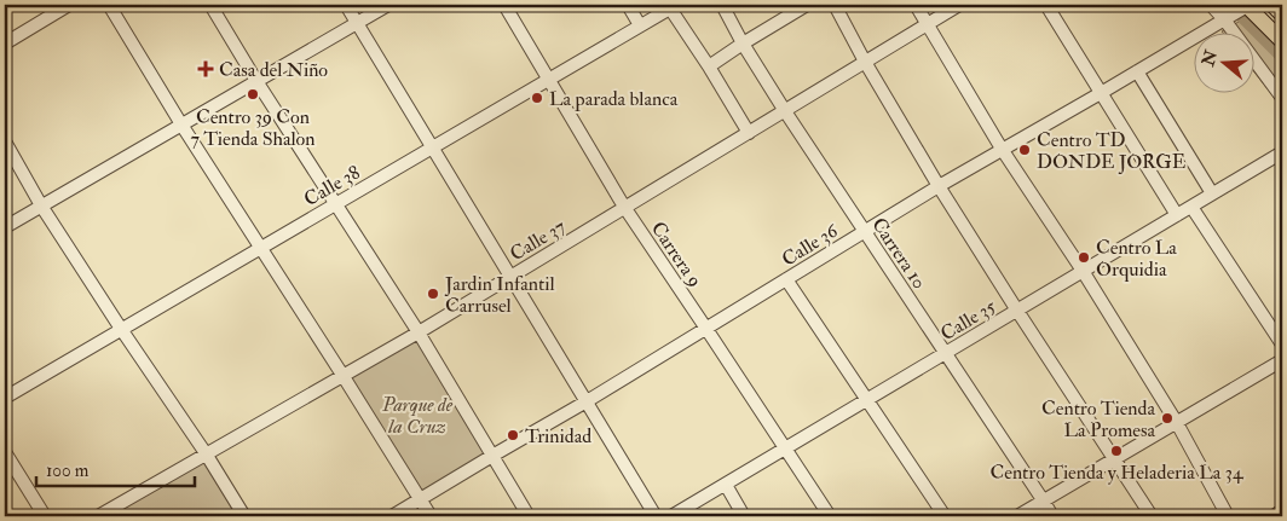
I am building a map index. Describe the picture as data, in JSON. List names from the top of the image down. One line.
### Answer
{"streets":{"street":["Calle 38","Calle 37","Calle 36","Carrera 10","Carrera 9","Calle 35"]},"crossings":[["Calle 38","Carrera 9"],["Calle 37","Carrera 10"],["Calle 37","Carrera 9"],["Calle 36","Carrera 10"],["Calle 36","Carrera 9"],["Carrera 10","Calle 35"],["Carrera 9","Calle 35"]],"parks":["Parque de la Cruz"],"places":{"health":["Casa del Niño"],"other":["Centro 39 Con 7 Tienda Shalon","La parada blanca","Centro TD DONDE JORGE","Centro La Orquidia","Jardin Infantil Carrusel","Centro Tienda La Promesa","Trinidad","Centro Tienda y Heladeria La 34"]},"scale_bar":"100 m","north":"left"}
